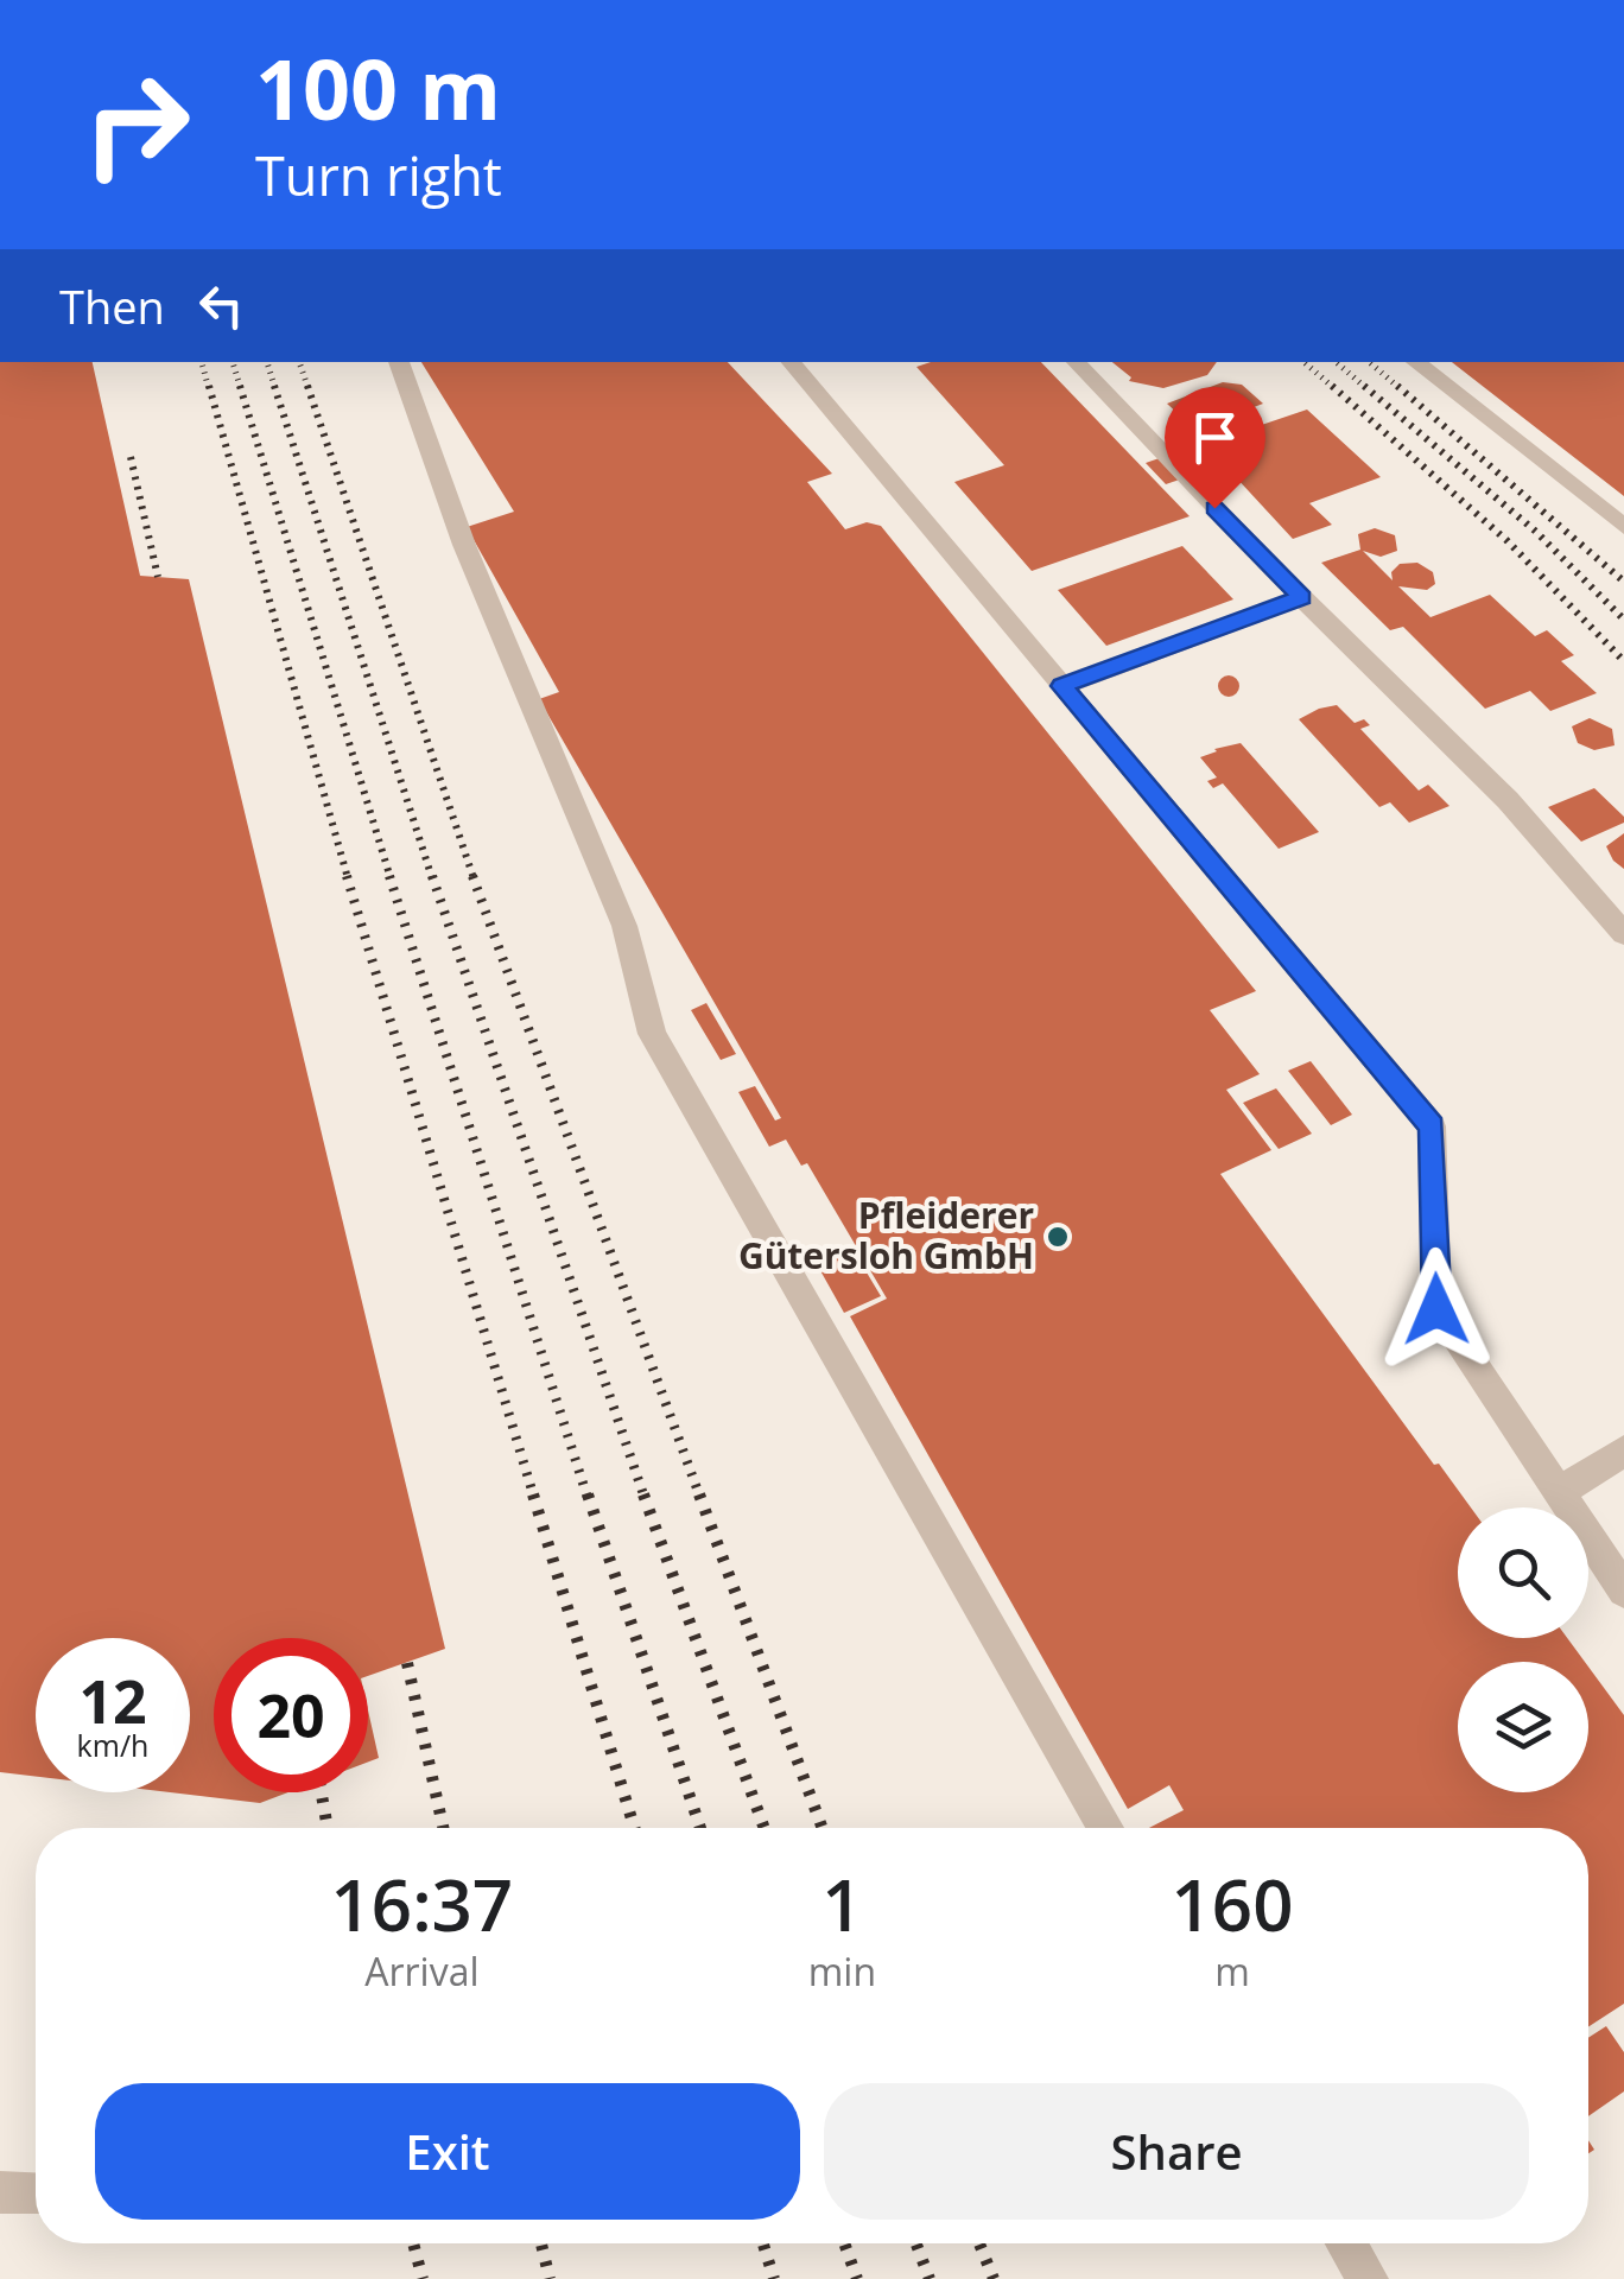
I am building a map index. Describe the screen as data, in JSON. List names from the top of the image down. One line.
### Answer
{"places":["Pfleiderer Gütersloh GmbH"],"page":{"turn":["100 m","Turn right"],"then":"Then","speed":"12 km/h","limit":"20","eta":["16:37","Arrival","1","min","160","m"],"buttons":["Exit","Share"]}}
